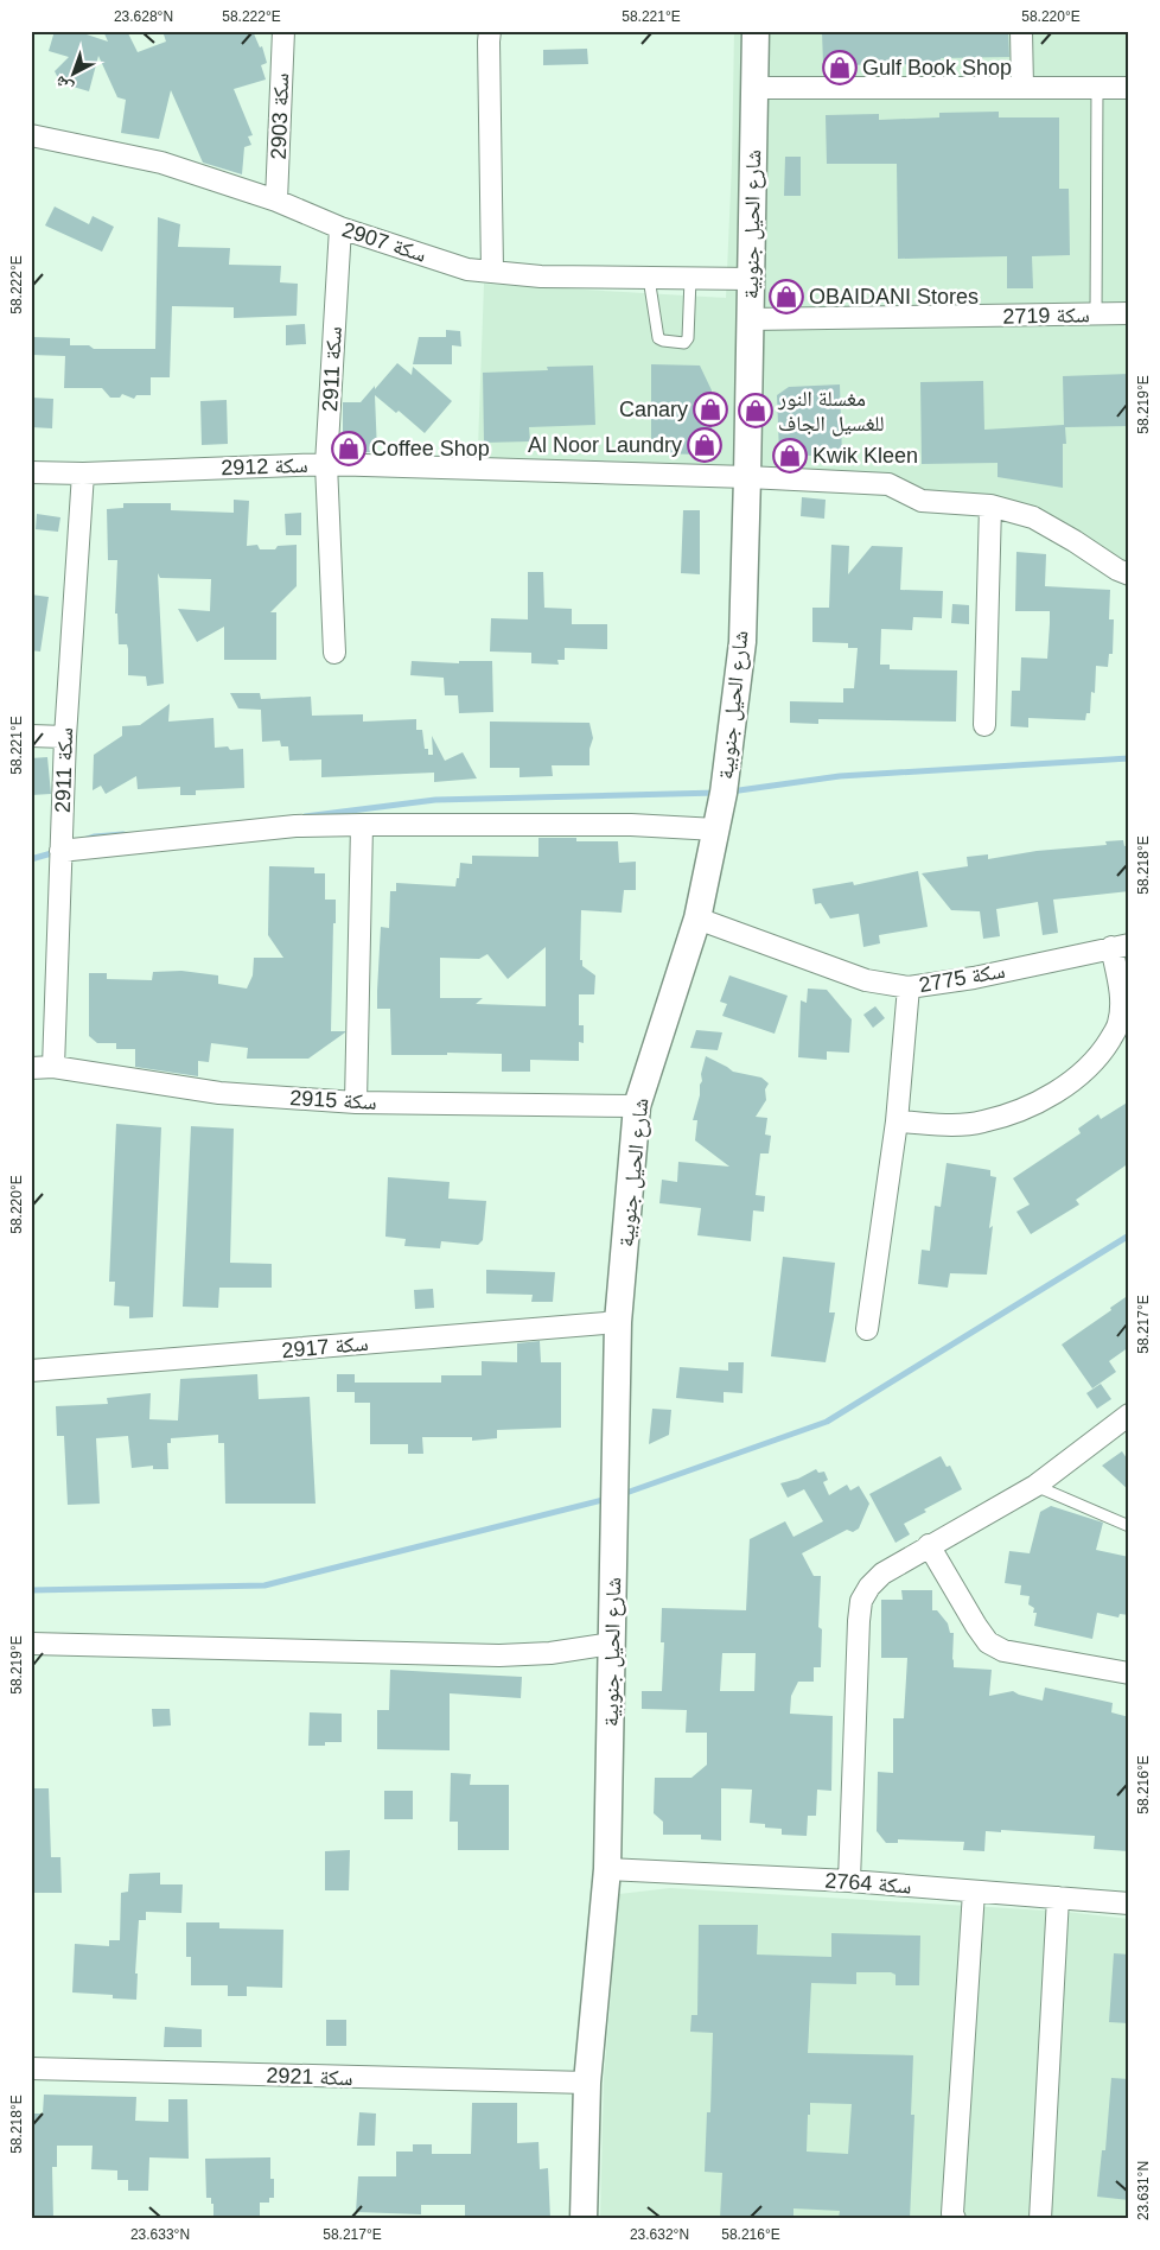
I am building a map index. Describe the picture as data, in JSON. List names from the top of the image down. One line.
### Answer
{"streets":{"street":["سكة 2903","شارع الحيل جنوبية","سكة 2907","سكة 2719","سكة 2911","سكة 2912","سكة 2775","سكة 2915","سكة 2917","سكة 2764","سكة 2921"]},"crossings":[["سكة 2903","سكة 2907"],["شارع الحيل جنوبية","سكة 2907"],["شارع الحيل جنوبية","سكة 2719"],["شارع الحيل جنوبية","سكة 2912"],["شارع الحيل جنوبية","سكة 2775"],["شارع الحيل جنوبية","سكة 2915"],["شارع الحيل جنوبية","سكة 2917"],["شارع الحيل جنوبية","سكة 2764"],["شارع الحيل جنوبية","سكة 2921"],["سكة 2907","سكة 2911"],["سكة 2911","سكة 2912"],["سكة 2911","سكة 2915"]],"places":{"shop":["Gulf Book Shop","OBAIDANI Stores","Canary","مغسلة النور للغسيل الجاف","Al Noor Laundry","Coffee Shop","Kwik Kleen"]},"north":"bottom left","coordinates":["23.628°N","58.222°E","58.221°E","58.220°E","58.219°E","58.218°E","58.217°E","58.216°E","23.631°N","23.633°N","23.632°N"]}
